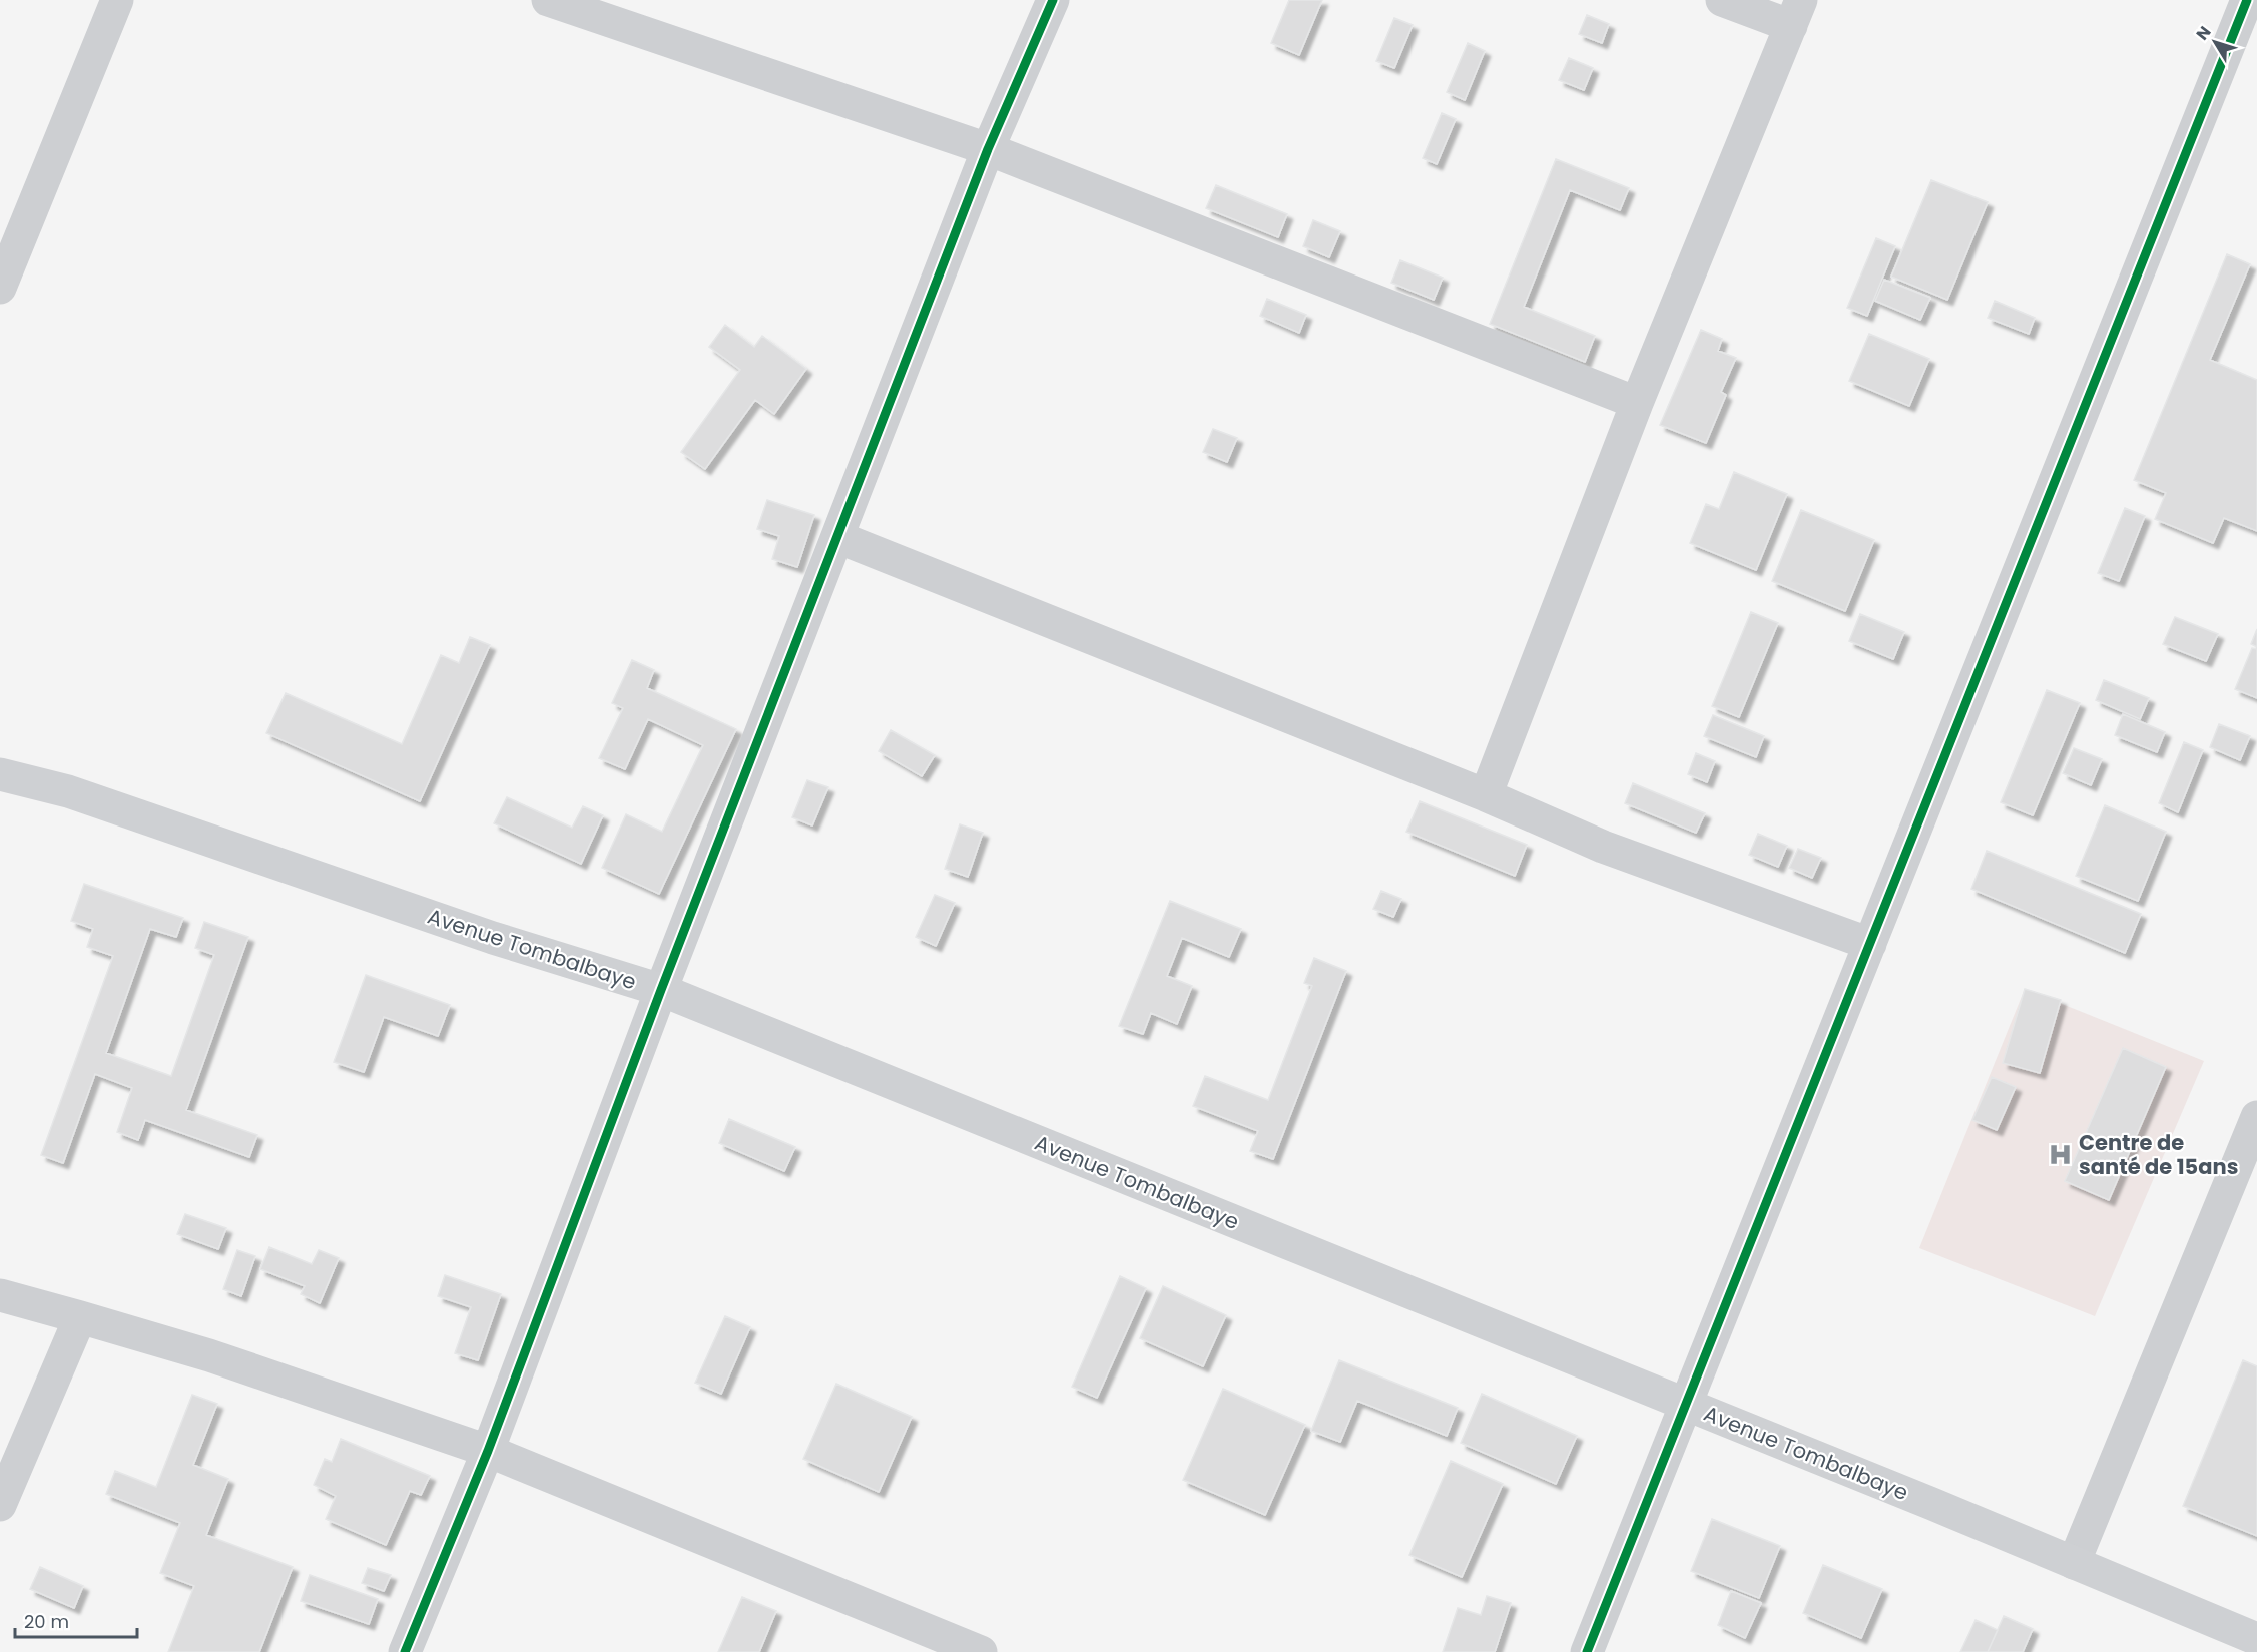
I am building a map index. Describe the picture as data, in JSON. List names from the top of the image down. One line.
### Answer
{"streets":{"main road":["Avenue Tombalbaye"]},"places":{"hospital":["Centre de santé de 15ans"]},"scale_bar":"20 m","north":"top left"}
